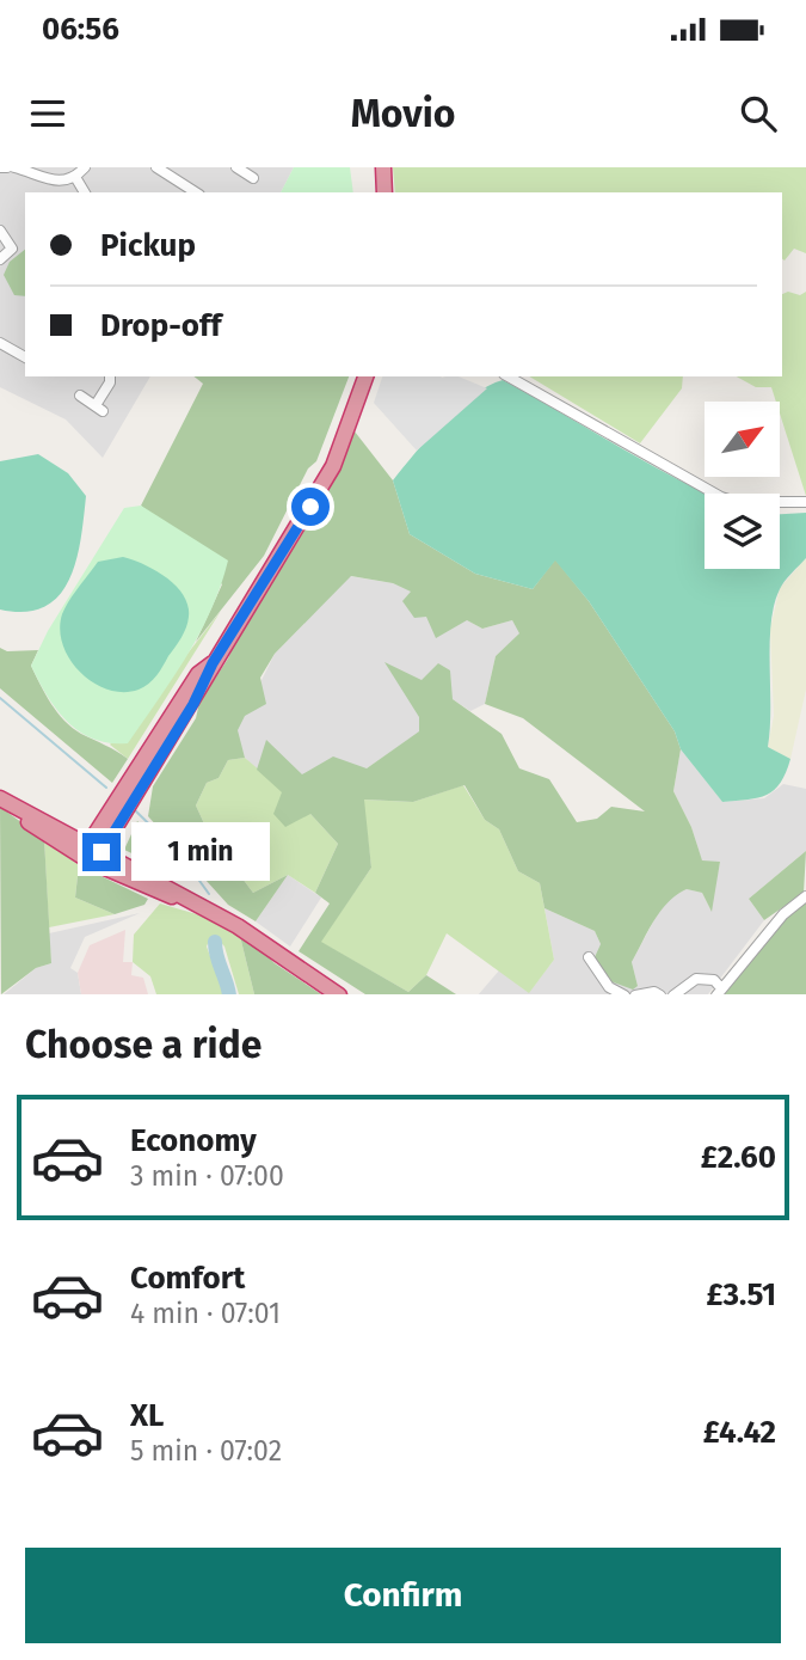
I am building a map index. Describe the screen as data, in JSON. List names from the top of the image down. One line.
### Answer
{"north":"top right","page":{"status":"06:56","header":"Movio","banner":["Pickup","Drop-off"],"bubble":"1 min","heading":"Choose a ride","list":[{"name":"Economy","note":"3 min · 07:00","value":"£2.60"},{"name":"Comfort","note":"4 min · 07:01","value":"£3.51"},{"name":"XL","note":"5 min · 07:02","value":"£4.42"}],"buttons":"Confirm"}}
